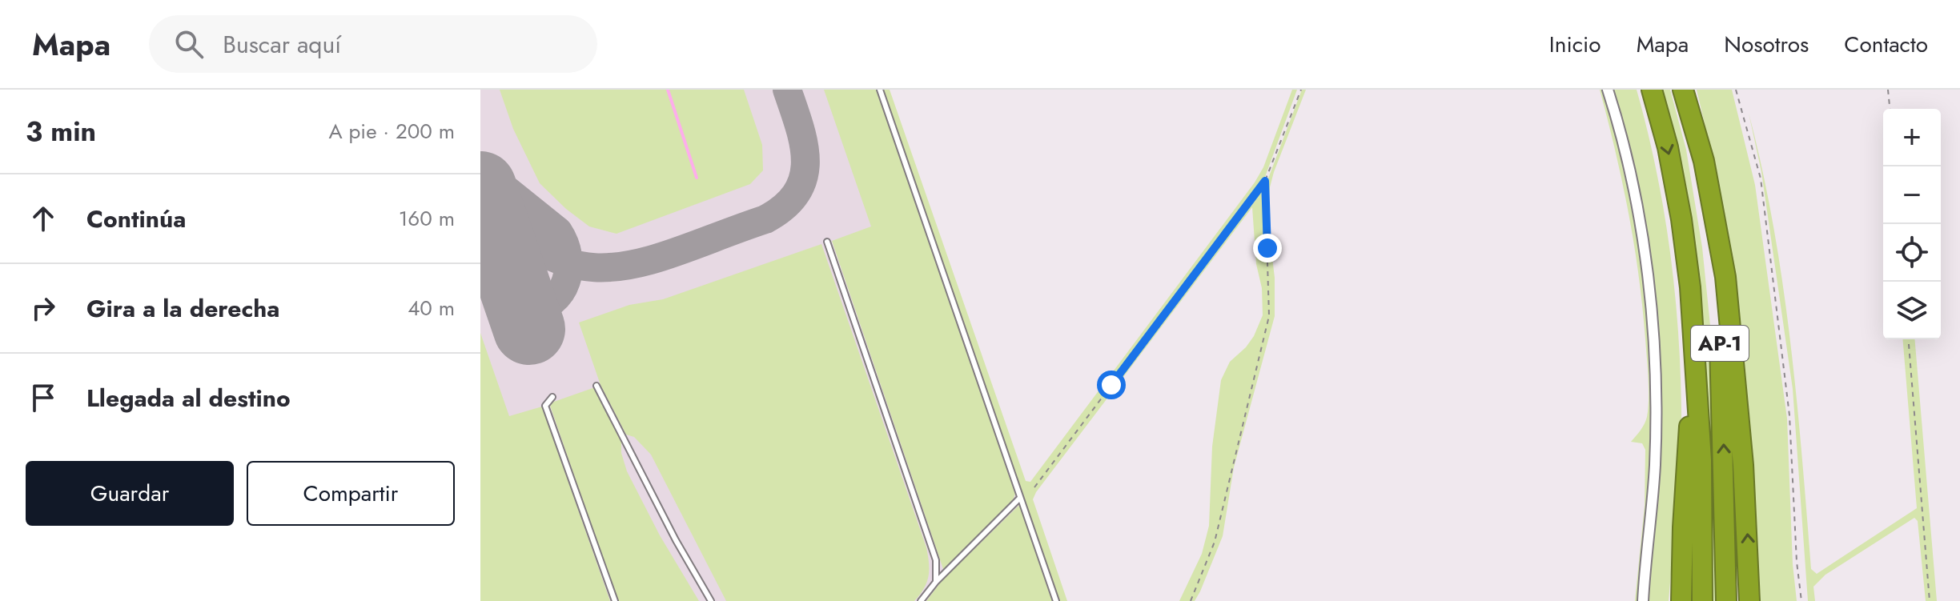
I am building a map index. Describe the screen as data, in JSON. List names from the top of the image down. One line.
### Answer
{"streets":{"highway":["AP-1"]},"page":{"header":"Mapa","search":"Buscar aquí","nav":["Inicio","Mapa","Nosotros","Contacto"],"heading":["3 min","A pie · 200 m"],"map_buttons":["+","−"],"list":[["Continúa","160 m"],["Gira a la derecha","40 m"],"Llegada al destino"],"buttons":["Guardar","Compartir"]}}
